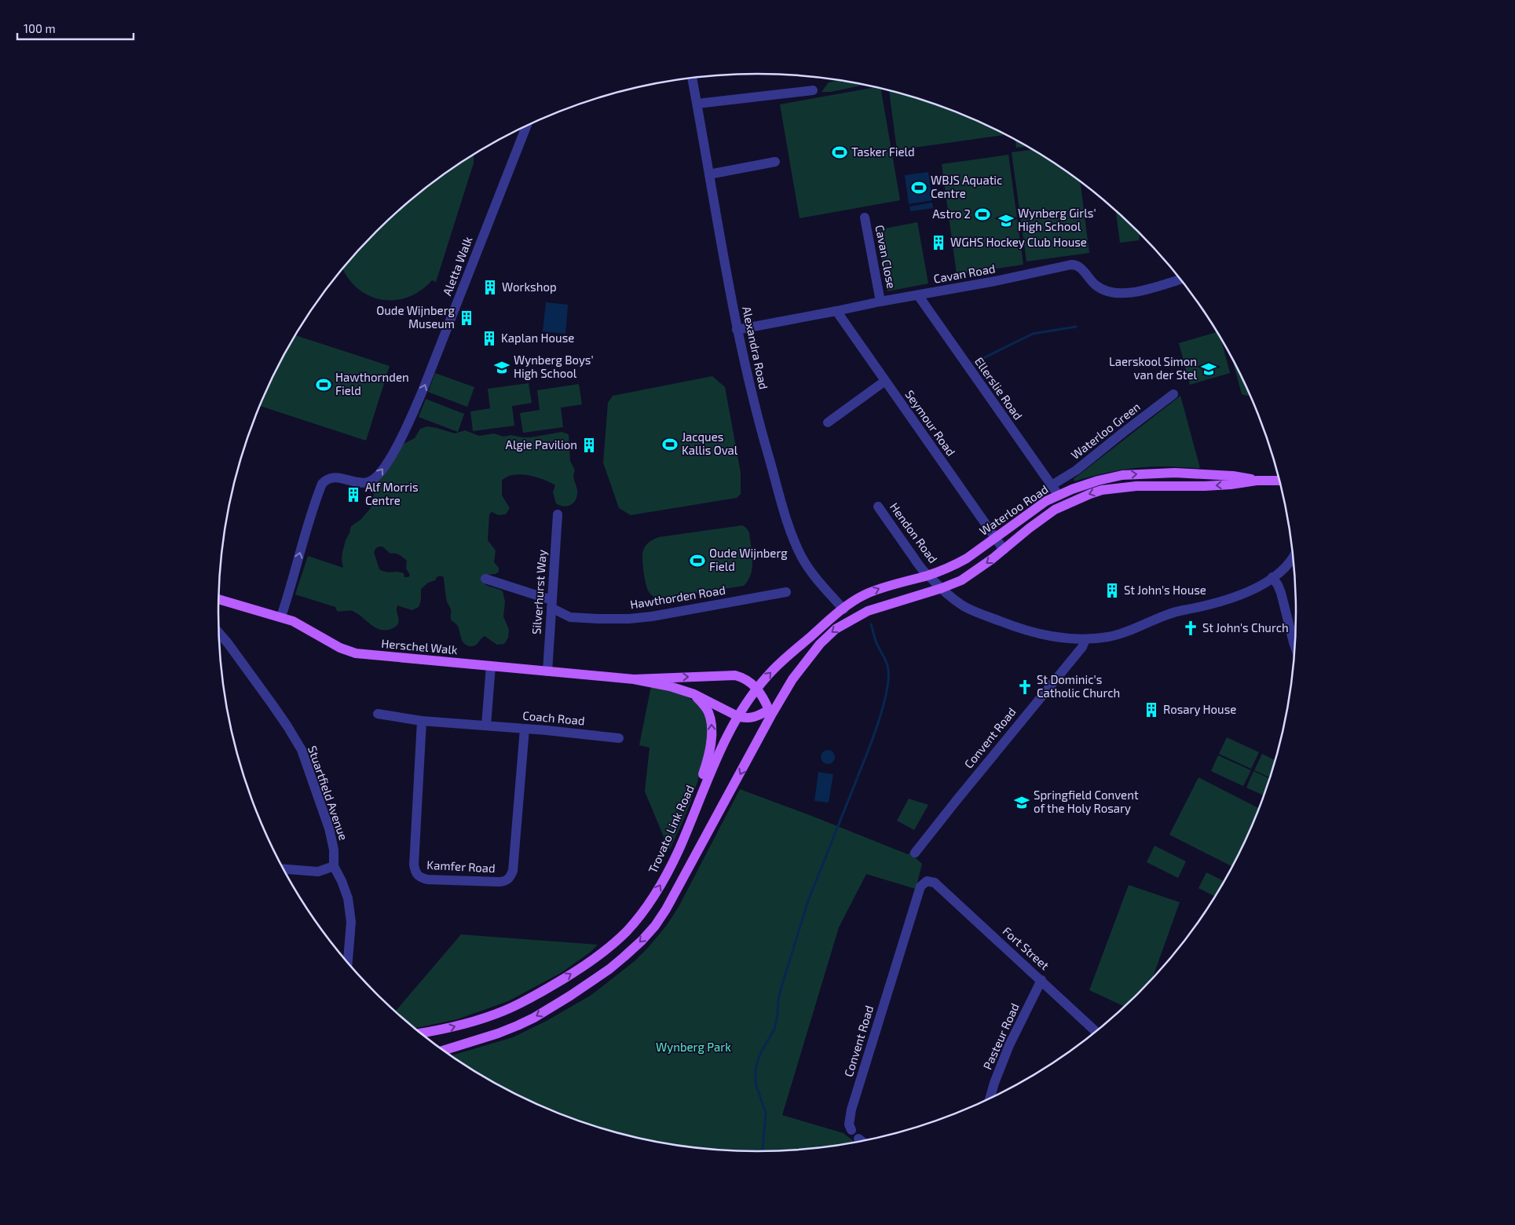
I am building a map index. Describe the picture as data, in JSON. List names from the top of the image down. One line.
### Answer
{"streets":{"main road":["Waterloo Road","Herschel Walk","Trovato Link Road"],"street":["Cavan Close","Aletta Walk","Cavan Road","Alexandra Road","Ellerslie Road","Seymour Road","Waterloo Green","Hendon Road","Silverhurst Way","Hawthorden Road","Coach Road","Convent Road","Stuartfield Avenue","Kamfer Road","Fort Street","Pasteur Road"]},"crossings":[["Cavan Close","Cavan Road"],["Aletta Walk","Herschel Walk"],["Cavan Road","Alexandra Road"],["Cavan Road","Ellerslie Road"],["Cavan Road","Seymour Road"],["Alexandra Road","Waterloo Road"],["Alexandra Road","Trovato Link Road"],["Ellerslie Road","Waterloo Green"],["Ellerslie Road","Waterloo Road"],["Seymour Road","Waterloo Road"],["Waterloo Road","Hendon Road"],["Waterloo Road","Trovato Link Road"],["Hendon Road","Convent Road"],["Silverhurst Way","Hawthorden Road"],["Silverhurst Way","Herschel Walk"],["Herschel Walk","Trovato Link Road"],["Coach Road","Kamfer Road"],["Convent Road","Fort Street"],["Fort Street","Pasteur Road"]],"one_way":["Aletta Walk"],"parks":["Wynberg Park"],"places":{"sports":["Tasker Field","WBJS Aquatic Centre","Astro 2","Hawthornden Field","Jacques Kallis Oval","Oude Wijnberg Field"],"school or university":["Wynberg Girls' High School","Wynberg Boys' High School","Laerskool Simon van der Stel","Springfield Convent of the Holy Rosary"],"building":["WGHS Hockey Club House","Workshop","Oude Wijnberg Museum","Kaplan House","Algie Pavilion","Alf Morris Centre","St John's House","Rosary House"],"church":["St John's Church","St Dominic's Catholic Church"]},"scale_bar":"100 m"}
